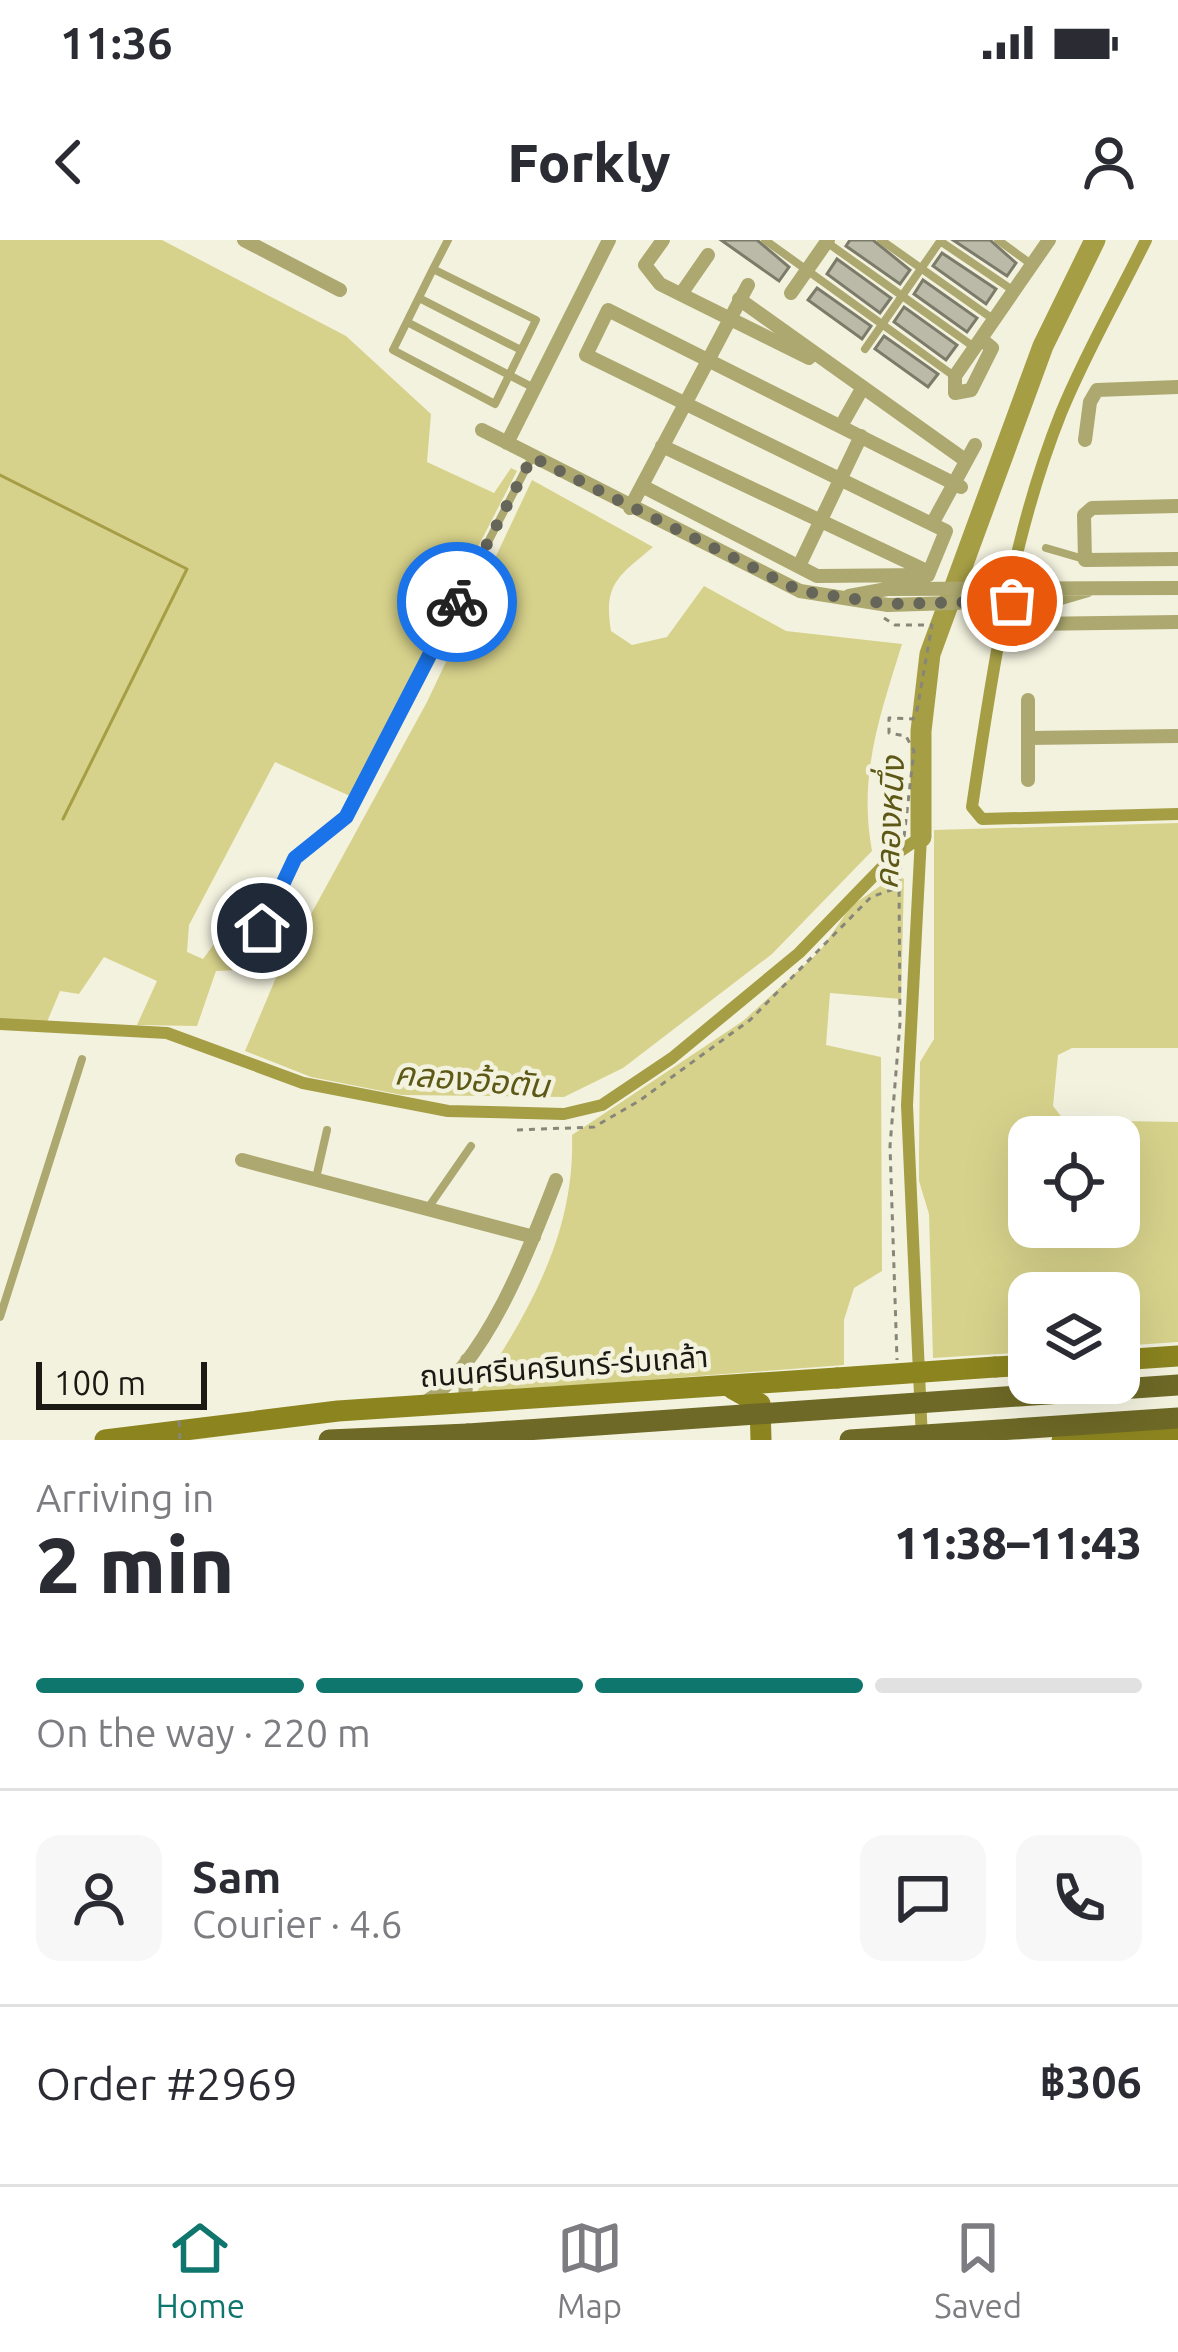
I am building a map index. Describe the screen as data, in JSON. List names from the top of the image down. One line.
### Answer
{"streets":{"main road":["ถนนศรีนครินทร์-ร่มเกล้า"]},"water":["คลองหนึ่ง","คลองอ้อตัน"],"scale_bar":"100 m","page":{"status":"11:36","header":"Forkly","scale":"100 m","heading":["2 min","Arriving in","11:38–11:43"],"panel":["Sam","Courier · 4.6","Order #2969","฿306"],"bar":"On the way · 220 m","tabs":["Home","Map","Saved"]}}
